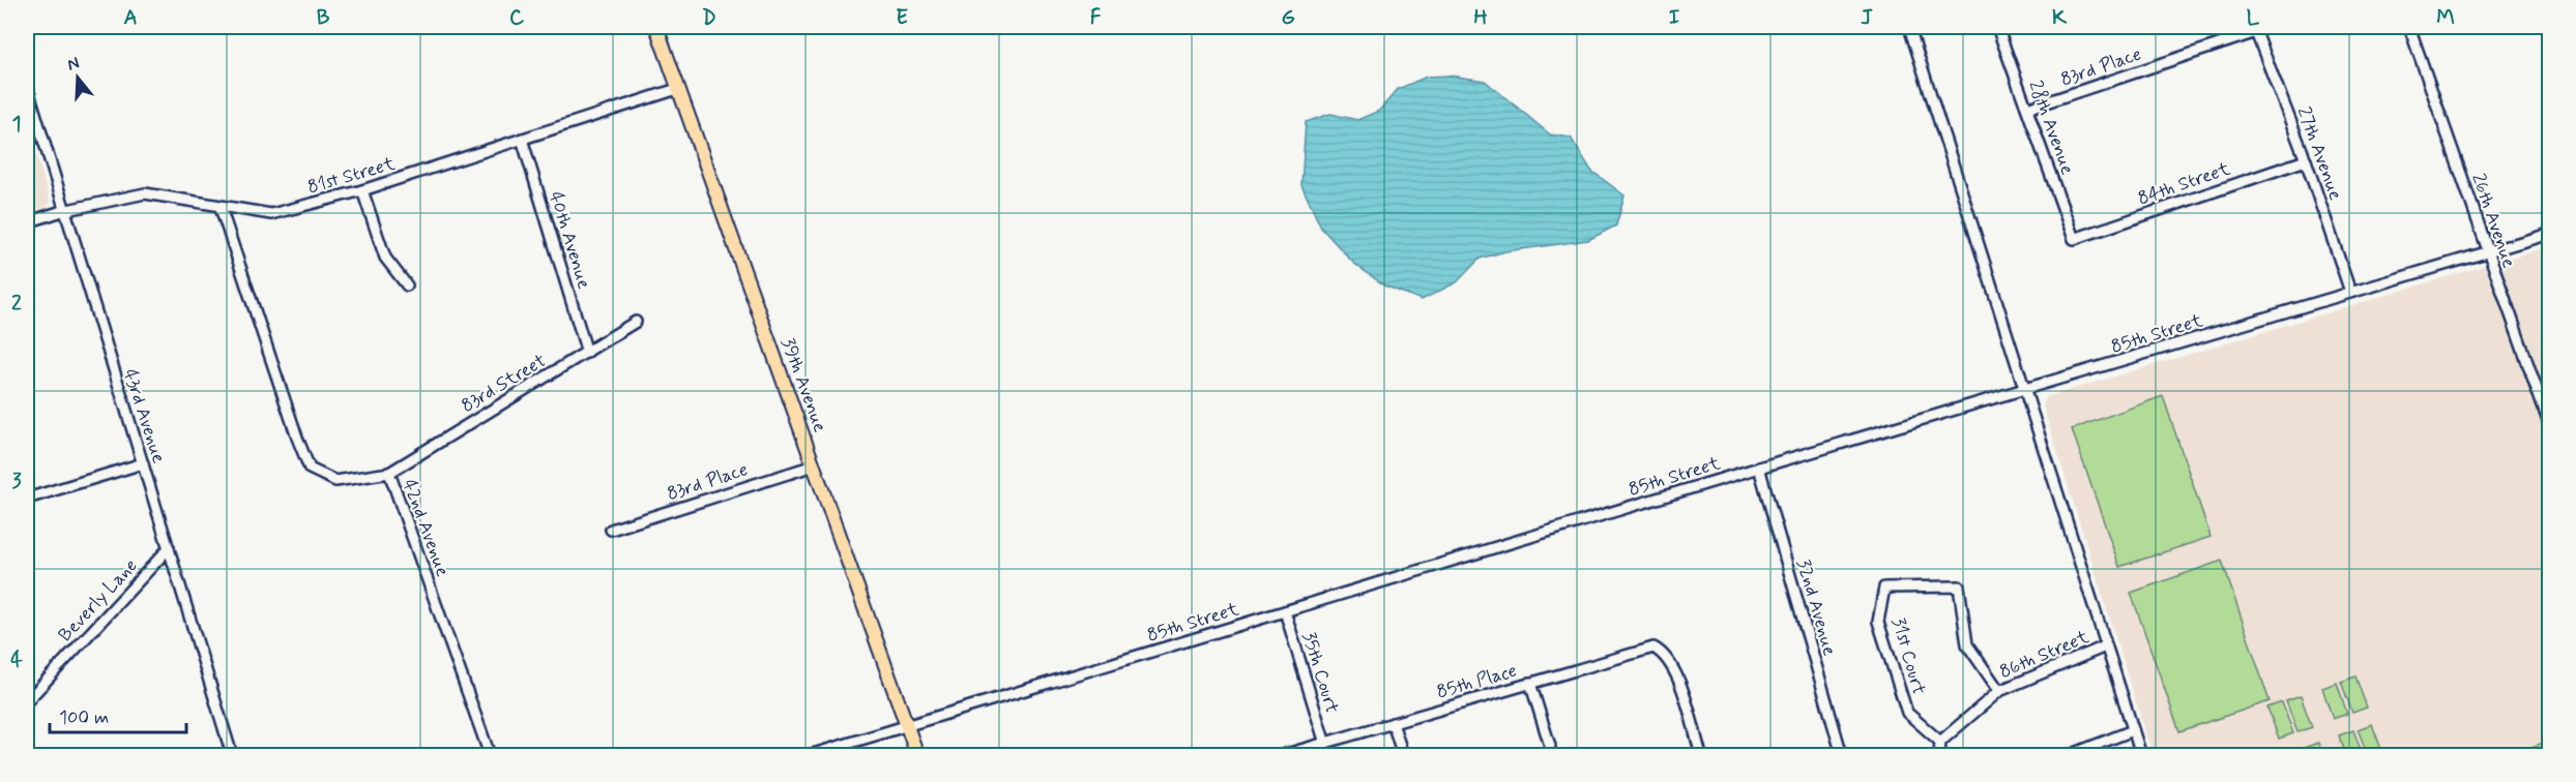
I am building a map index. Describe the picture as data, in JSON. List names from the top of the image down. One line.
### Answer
{"streets":{"main road":["39th Avenue"],"street":["83rd Place","28th Avenue","27th Avenue","81st Street","84th Street","26th Avenue","40th Avenue","85th Street","83rd Street","43rd Avenue","42nd Avenue","Beverly Lane","32nd Avenue","86th Street","31st Court","35th Court","85th Place"]},"crossings":[["83rd Place","28th Avenue"],["83rd Place","27th Avenue"],["83rd Place","39th Avenue"],["28th Avenue","84th Street"],["27th Avenue","84th Street"],["27th Avenue","85th Street"],["81st Street","40th Avenue"],["81st Street","39th Avenue"],["81st Street","43rd Avenue"],["81st Street","42nd Avenue"],["26th Avenue","85th Street"],["40th Avenue","83rd Street"],["85th Street","39th Avenue"],["85th Street","32nd Avenue"],["85th Street","35th Court"],["83rd Street","42nd Avenue"],["43rd Avenue","Beverly Lane"],["86th Street","31st Court"],["35th Court","85th Place"]],"scale_bar":"100 m","north":"top","grid":{"columns":["A","B","C","D","E","F","G","H","I","J","K","L","M"],"rows":["1","2","3","4"]}}
